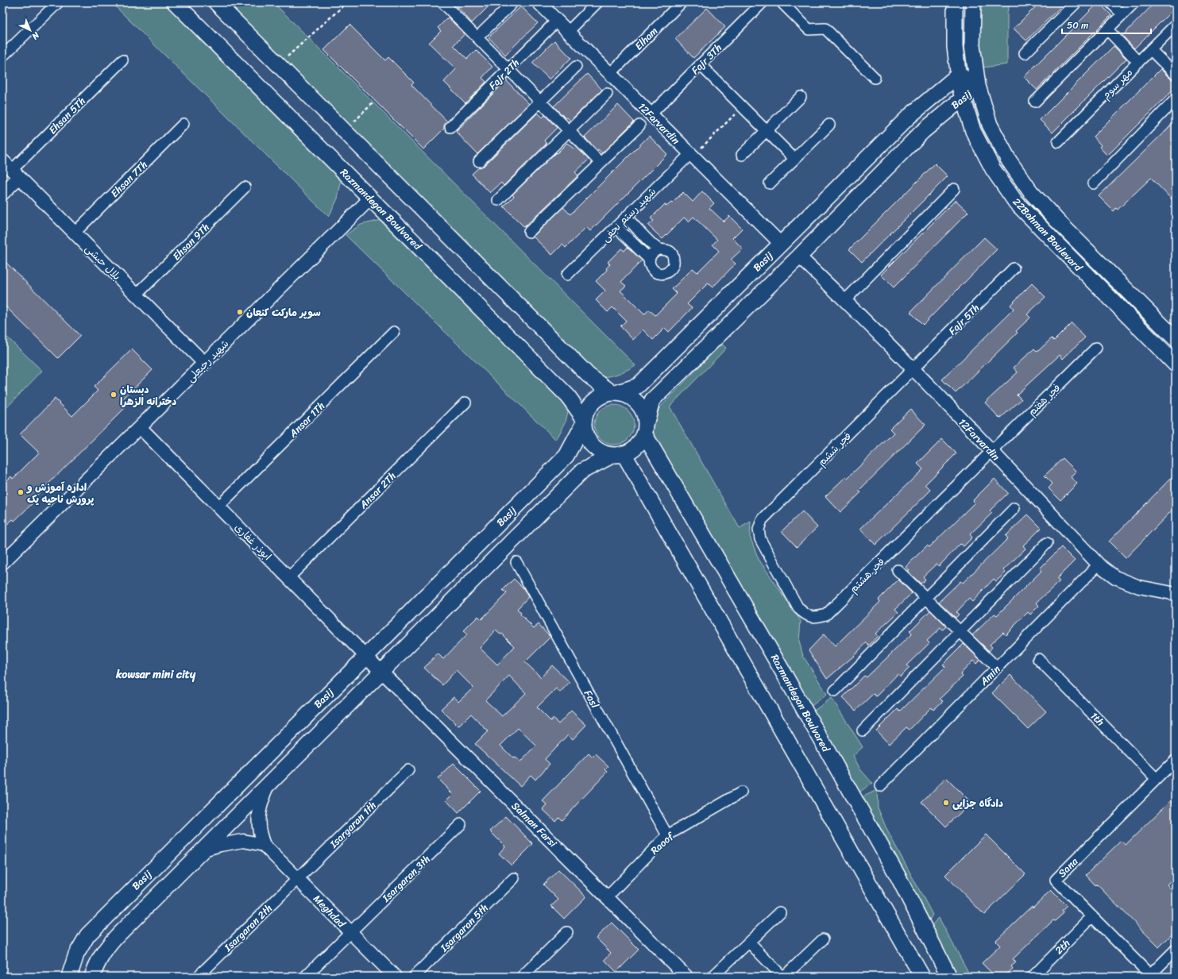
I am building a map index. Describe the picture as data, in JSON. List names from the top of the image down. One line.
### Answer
{"streets":{"main road":["Basij","Razmandegan Boulvared","22Bahman Boulevard"],"street":["Elham","Fajr 3Th","Fajr 2Th","مهر سوم","Ehsan 5Th","12Farvardin","Ehsan 7Th","شهید رستم نجفی","Ehsan 9Th","بلال حبشی","Fajr 5Th","شهید رجبعلی","فجر هفتم","Ansar 1Th","فجر ششم","Ansar 2Th","ابوذر غفاری","فجر هشتم","Amin","Fasl","1th","Isargaran 1th","Salman Farsi","Raoof","Sana","Isargaran 3th","Meghdad","Isargaran 2th","Isargaran 5th","2th"]},"crossings":[["Elham","12Farvardin"],["Fajr 3Th","12Farvardin"],["Fajr 2Th","12Farvardin"],["Basij","12Farvardin"],["Basij","Razmandegan Boulvared"],["Basij","22Bahman Boulevard"],["Basij","ابوذر غفاری"],["Basij","Salman Farsi"],["Ehsan 5Th","بلال حبشی"],["12Farvardin","شهید رستم نجفی"],["12Farvardin","Fajr 5Th"],["12Farvardin","فجر هفتم"],["12Farvardin","فجر ششم"],["12Farvardin","فجر هشتم"],["12Farvardin","Amin"],["Ehsan 7Th","بلال حبشی"],["Razmandegan Boulvared","شهید رجبعلی"],["Ehsan 9Th","بلال حبشی"],["بلال حبشی","شهید رجبعلی"],["Fajr 5Th","فجر ششم"],["شهید رجبعلی","ابوذر غفاری"],["فجر هفتم","فجر هشتم"],["Ansar 1Th","ابوذر غفاری"],["فجر ششم","فجر هشتم"],["Ansar 2Th","ابوذر غفاری"],["ابوذر غفاری","Salman Farsi"],["Fasl","Raoof"],["1th","Sana"],["Isargaran 1th","Meghdad"],["Isargaran 1th","Isargaran 2th"],["Salman Farsi","Raoof"],["Sana","2th"],["Isargaran 3th","Meghdad"],["Meghdad","Isargaran 2th"]],"districts":["kowsar mini city"],"places":["سوپر مارکت کنعان","دبستان دخترانه الزهرا","اداره آموزش و پرورش ناحیه یک","دادگاه جزایی"],"scale_bar":"50 m","north":"bottom right"}
